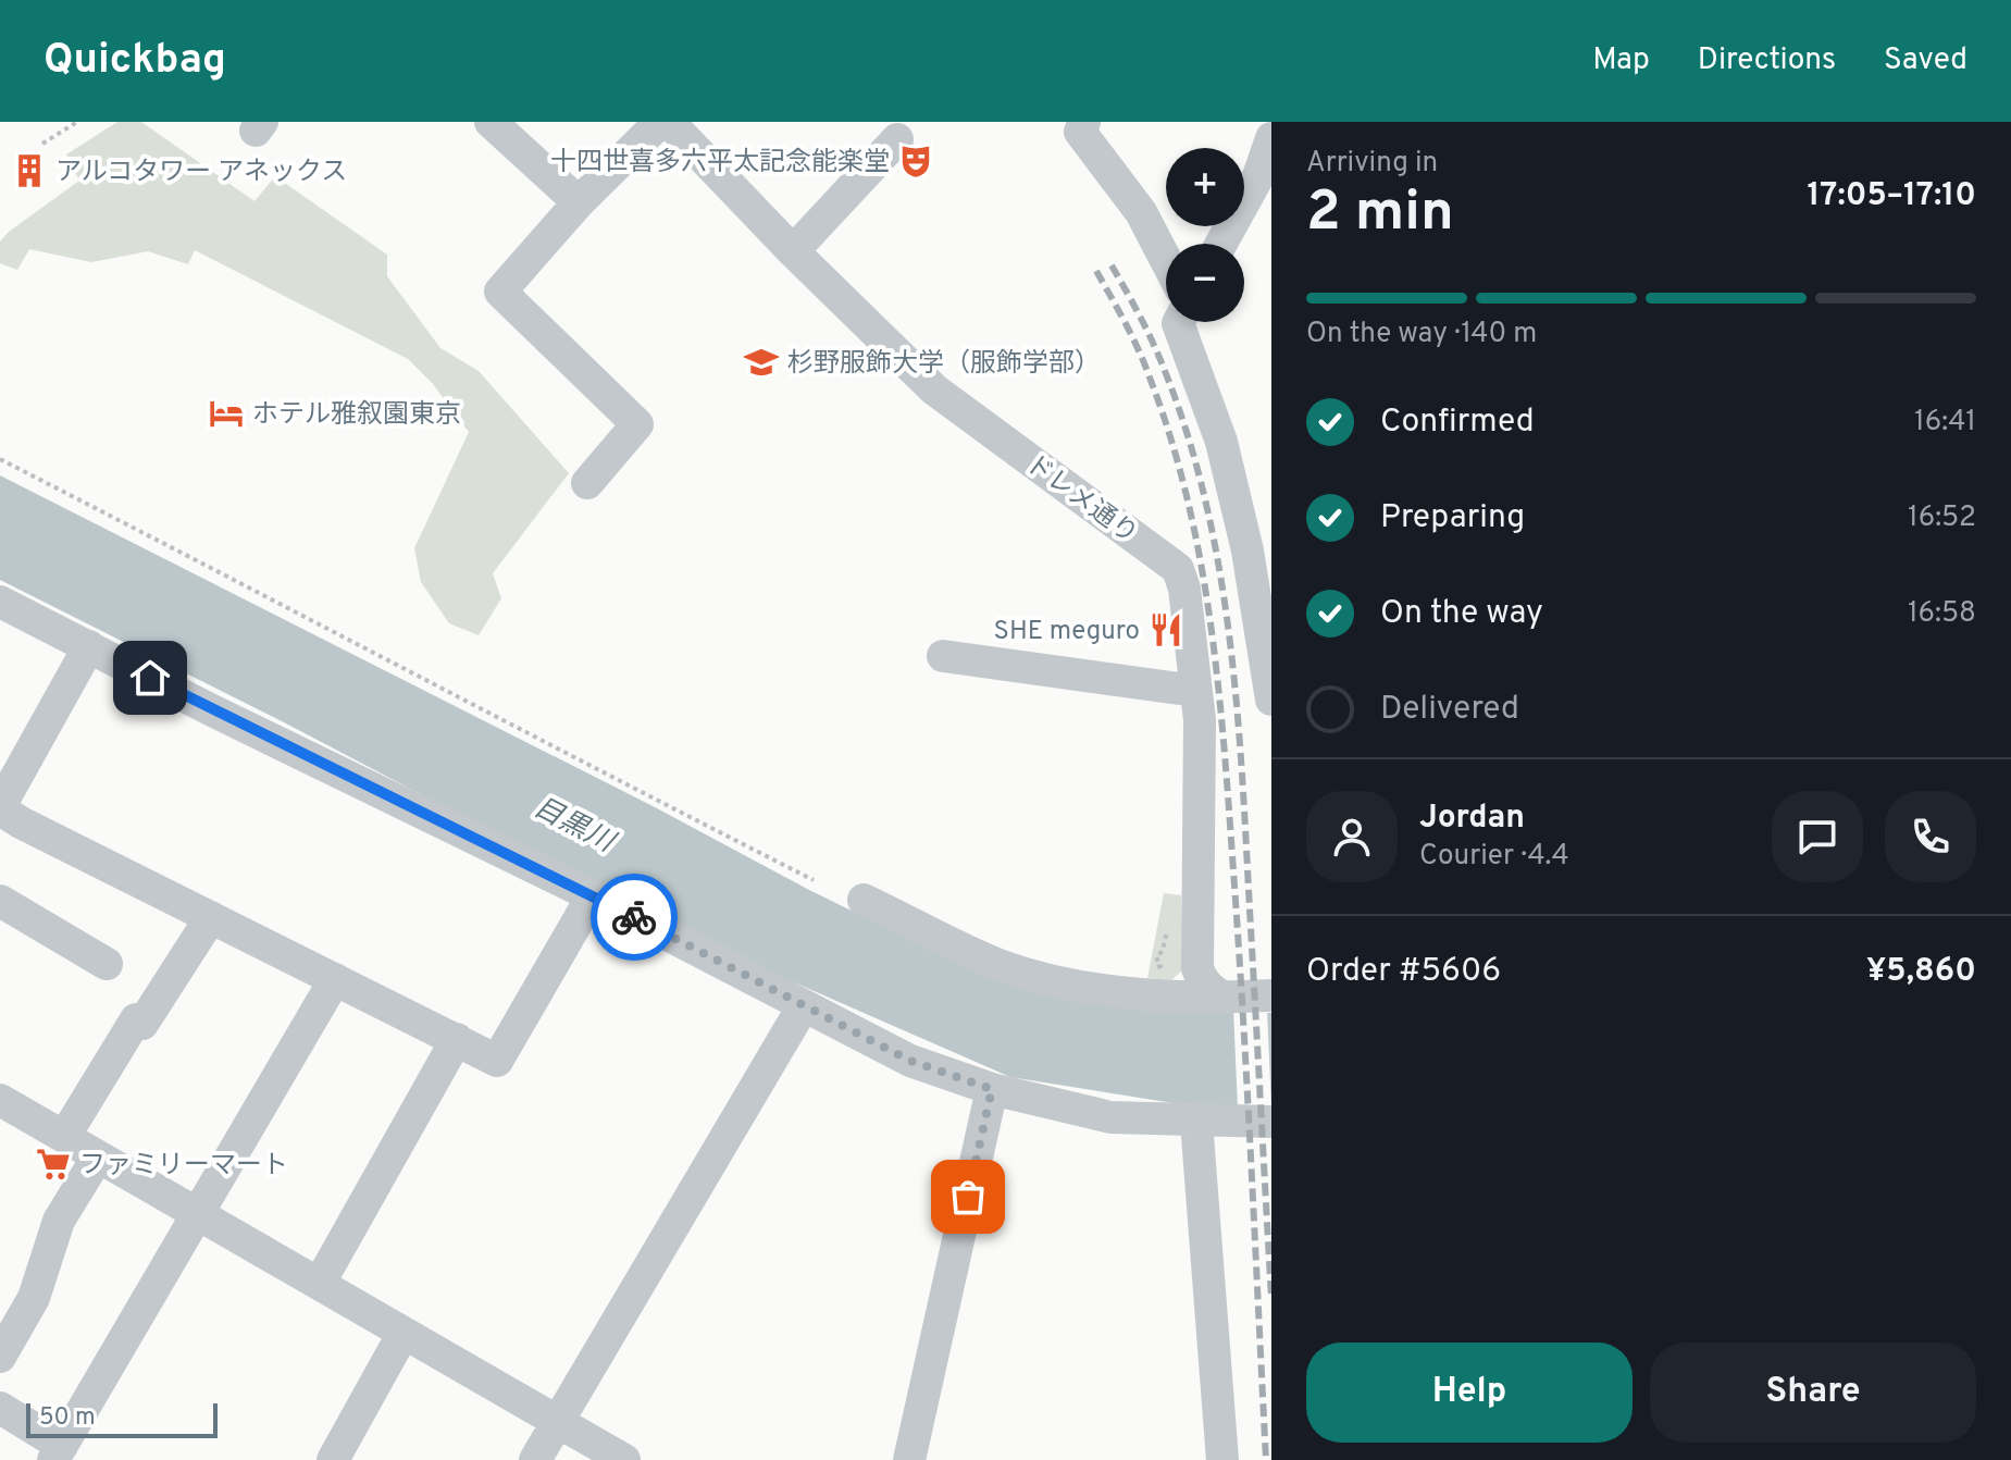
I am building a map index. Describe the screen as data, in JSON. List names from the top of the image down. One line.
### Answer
{"streets":{"street":["ドレメ通り"]},"water":["目黒川"],"places":{"theatre":["十四世喜多六平太記念能楽堂"],"building":["アルコタワー アネックス"],"school or university":["杉野服飾大学（服飾学部）"],"hotel":["ホテル雅叙園東京"],"restaurant":["SHE meguro"],"supermarket":["ファミリーマート"]},"scale_bar":"50 m","page":{"header":"Quickbag","nav":["Map","Directions","Saved"],"heading":["2 min","Arriving in","17:05–17:10"],"panel":["Jordan","Courier · 4.4","Order #5606","¥5,860"],"map_buttons":["+","−"],"bar":"On the way · 140 m","list":[["Confirmed","16:41"],["Preparing","16:52"],["On the way","16:58"],"Delivered"],"buttons":["Help","Share"],"scale":"50 m"}}
